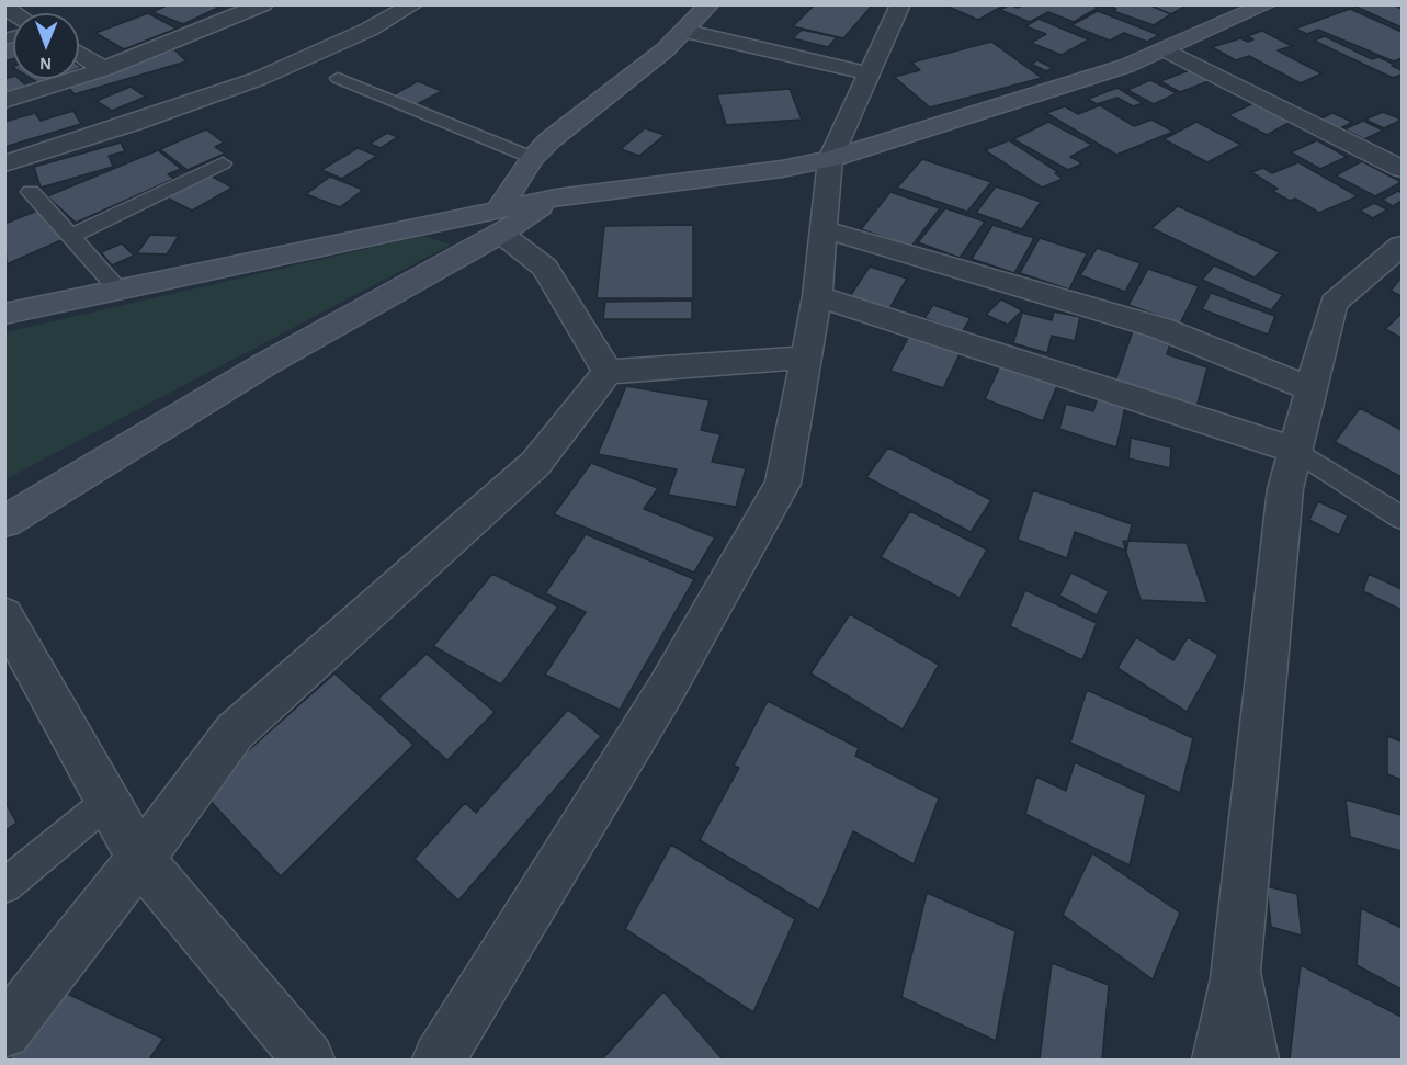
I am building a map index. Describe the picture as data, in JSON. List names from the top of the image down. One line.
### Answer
{"north":"bottom"}
